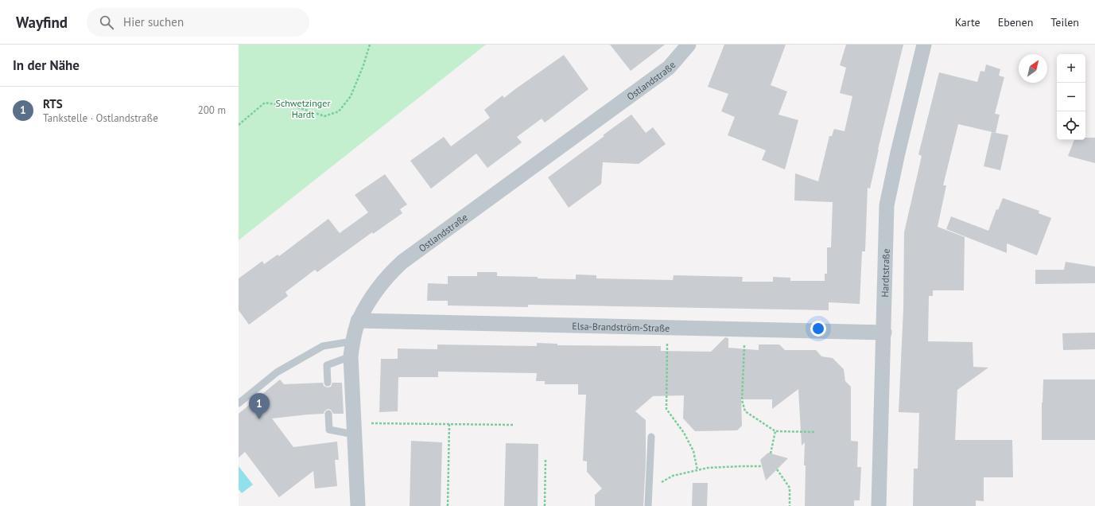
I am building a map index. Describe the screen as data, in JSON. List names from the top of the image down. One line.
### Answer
{"streets":{"street":["Ostlandstraße","Hardtstraße","Elsa-Brandström-Straße"]},"crossings":[["Ostlandstraße","Elsa-Brandström-Straße"],["Hardtstraße","Elsa-Brandström-Straße"]],"parks":["Schwetzinger Hardt"],"north":"top right","page":{"header":"Wayfind","search":"Hier suchen","nav":["Karte","Ebenen","Teilen"],"heading":"In der Nähe","map_buttons":["+","−"],"list":[{"mark":"1","name":"RTS","note":"Tankstelle · Ostlandstraße","value":"200 m"}],"pins":"1"}}
